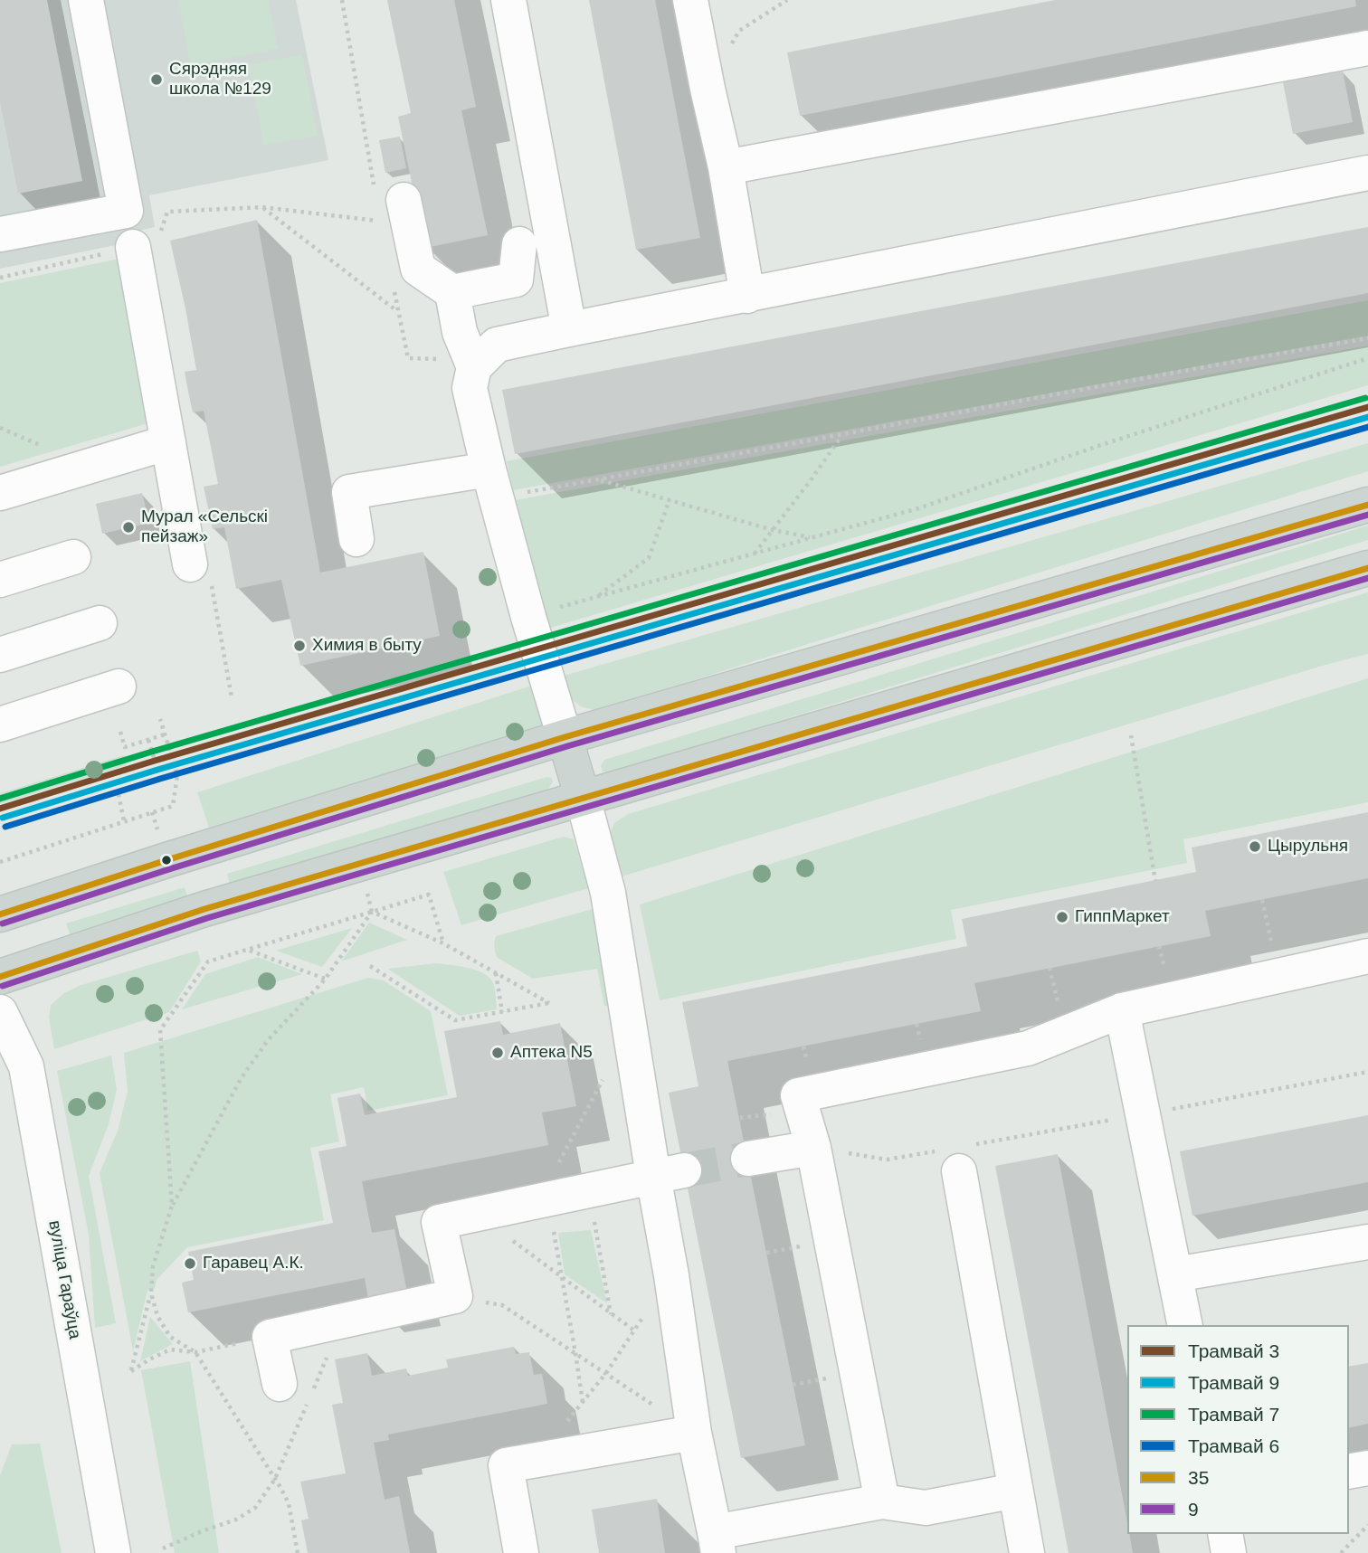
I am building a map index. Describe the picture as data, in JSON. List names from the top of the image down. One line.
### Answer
{"streets":{"street":["вуліца Гараўца"]},"places":["Сярэдняя школа №129","Мурал «Сельскі пейзаж»","Химия в быту","Цырульня","ГиппМаркет","Аптека N5","Гаравец А.К."],"lines":["tram line 7","tram line 3","tram line 9","tram line 6","transit line 35","transit line 9"],"legend":["Трамвай 3","Трамвай 9","Трамвай 7","Трамвай 6","35","9"]}
